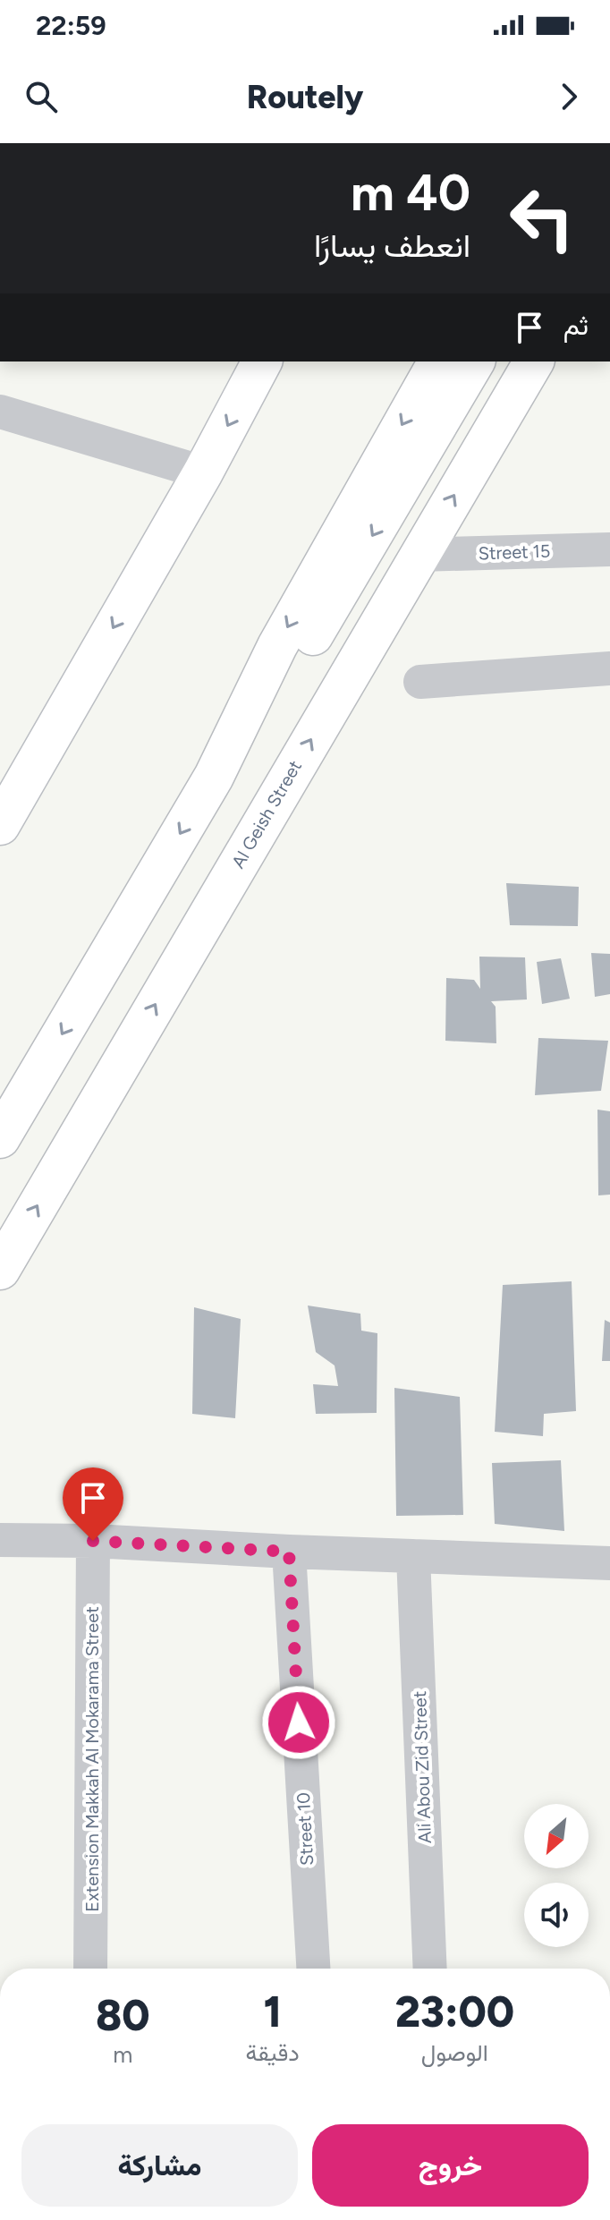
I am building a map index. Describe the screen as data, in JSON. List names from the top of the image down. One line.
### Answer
{"streets":{"main road":["Al Geish Street"],"street":["Street 15","Extension Makkah Al Mokarama Street","Ali Abou Zid Street","Street 10"]},"crossings":[["Street 15","Al Geish Street"]],"north":"bottom left","page":{"status":"22:59","header":"Routely","turn":["40 m","انعطف يسارًا"],"then":"ثم","eta":["23:00","الوصول","1","دقيقة","80","m"],"buttons":["خروج","مشاركة"]}}
